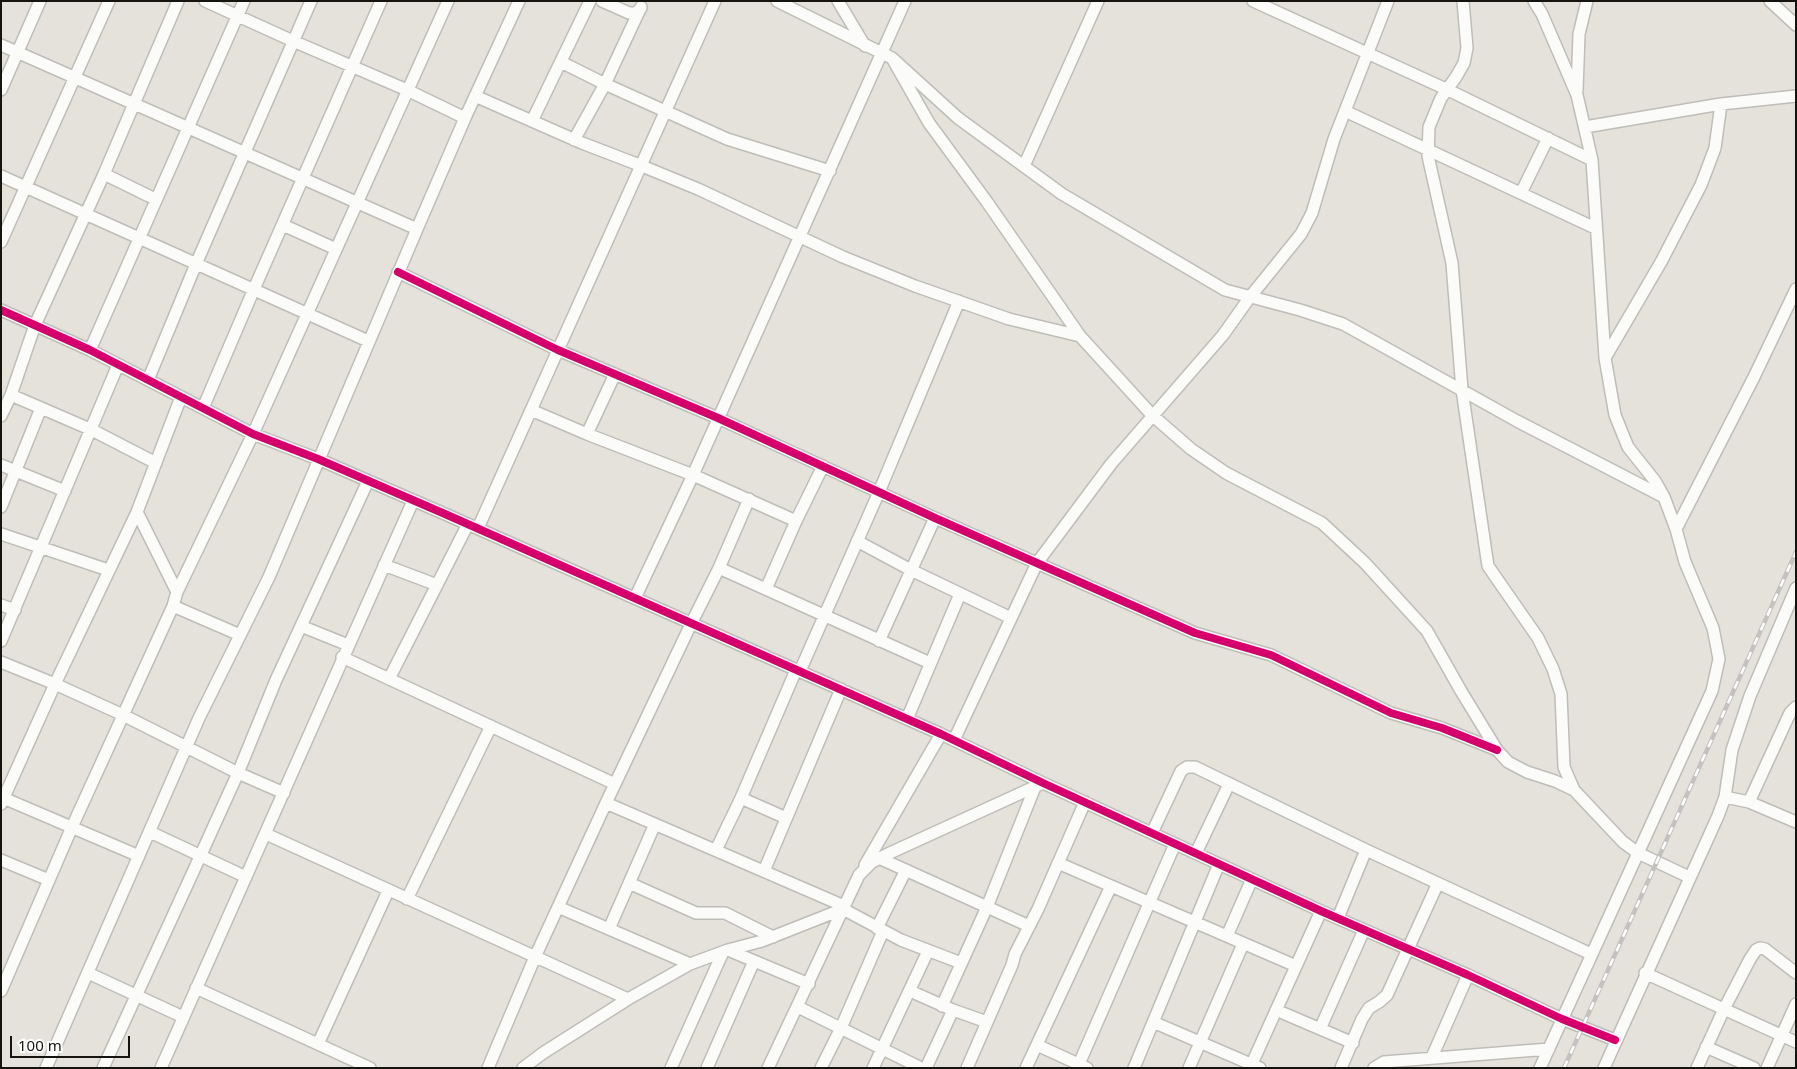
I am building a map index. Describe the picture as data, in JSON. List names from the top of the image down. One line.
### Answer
{"scale_bar":"100 m"}
